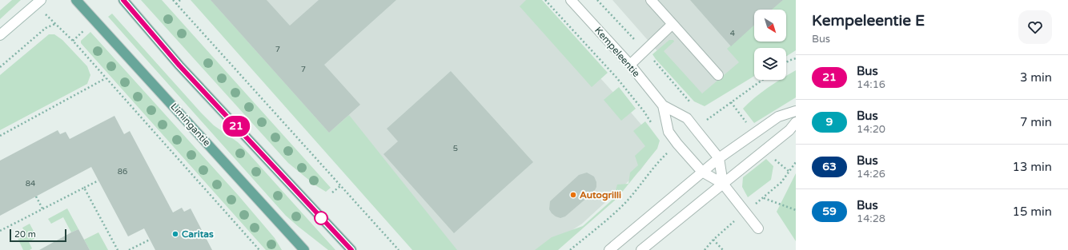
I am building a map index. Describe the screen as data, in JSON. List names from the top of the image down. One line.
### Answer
{"streets":{"main road":["Limingantie"],"street":["Kempeleentie"]},"places":["Autogrilli","Caritas"],"lines":["bus line 21"],"house_numbers":["4","7","7","5","86","84"],"scale_bar":"20 m","north":"bottom right","page":{"on_map":"21","heading":["Kempeleentie E","Bus"],"list":[{"mark":"21","name":"Bus","note":"14:16","value":"3 min"},{"mark":"9","name":"Bus","note":"14:20","value":"7 min"},{"mark":"63","name":"Bus","note":"14:26","value":"13 min"},{"mark":"59","name":"Bus","note":"14:28","value":"15 min"}],"scale":"20 m"}}
